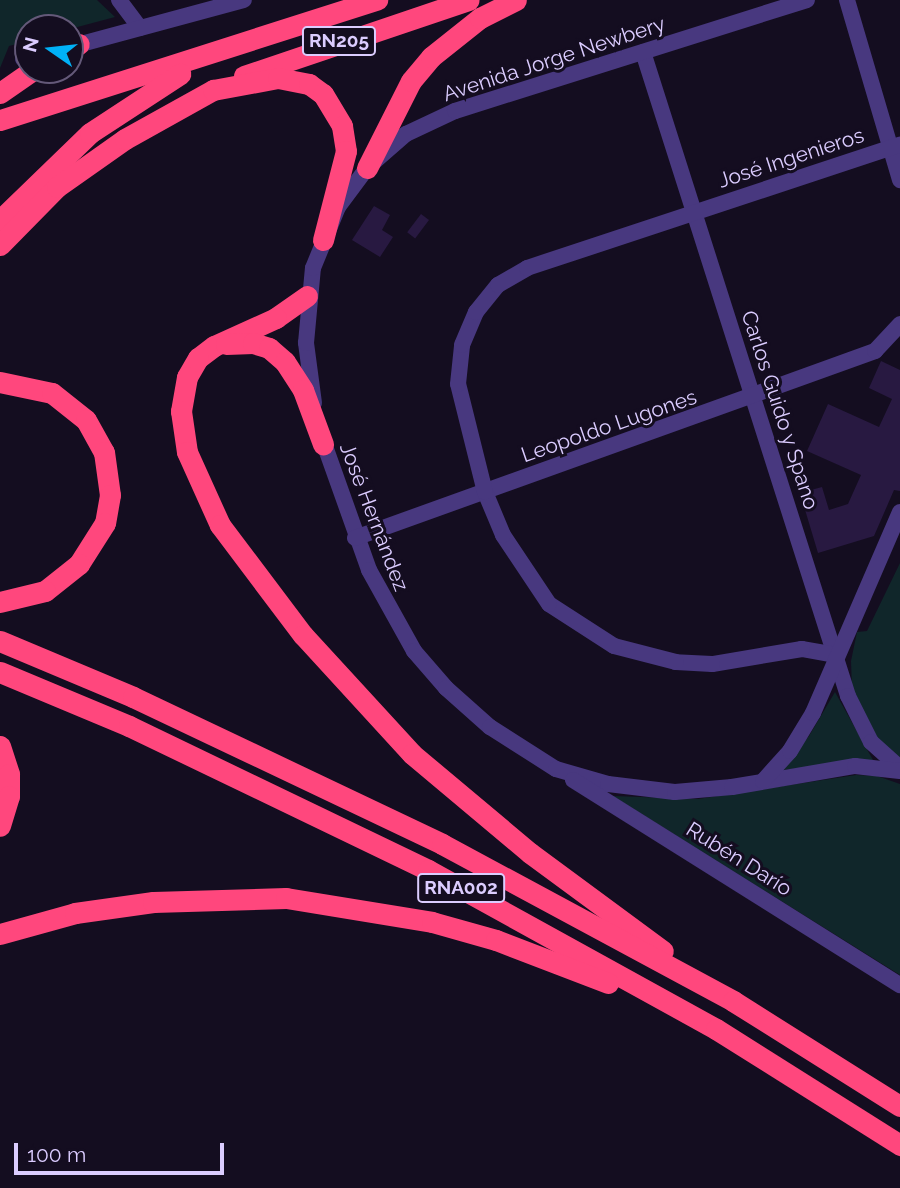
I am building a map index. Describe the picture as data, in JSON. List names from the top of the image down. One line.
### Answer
{"streets":{"highway":["RN205","RNA002"],"street":["Avenida Jorge Newbery","José Ingenieros","Carlos Guido y Spano","Leopoldo Lugones","José Hernández","Rubén Darío"]},"crossings":[["Avenida Jorge Newbery","Carlos Guido y Spano"],["Avenida Jorge Newbery","José Hernández"],["José Ingenieros","Carlos Guido y Spano"],["José Ingenieros","Leopoldo Lugones"],["Carlos Guido y Spano","Leopoldo Lugones"],["Carlos Guido y Spano","José Hernández"],["Leopoldo Lugones","José Hernández"],["José Hernández","Rubén Darío"]],"scale_bar":"100 m","north":"left"}
